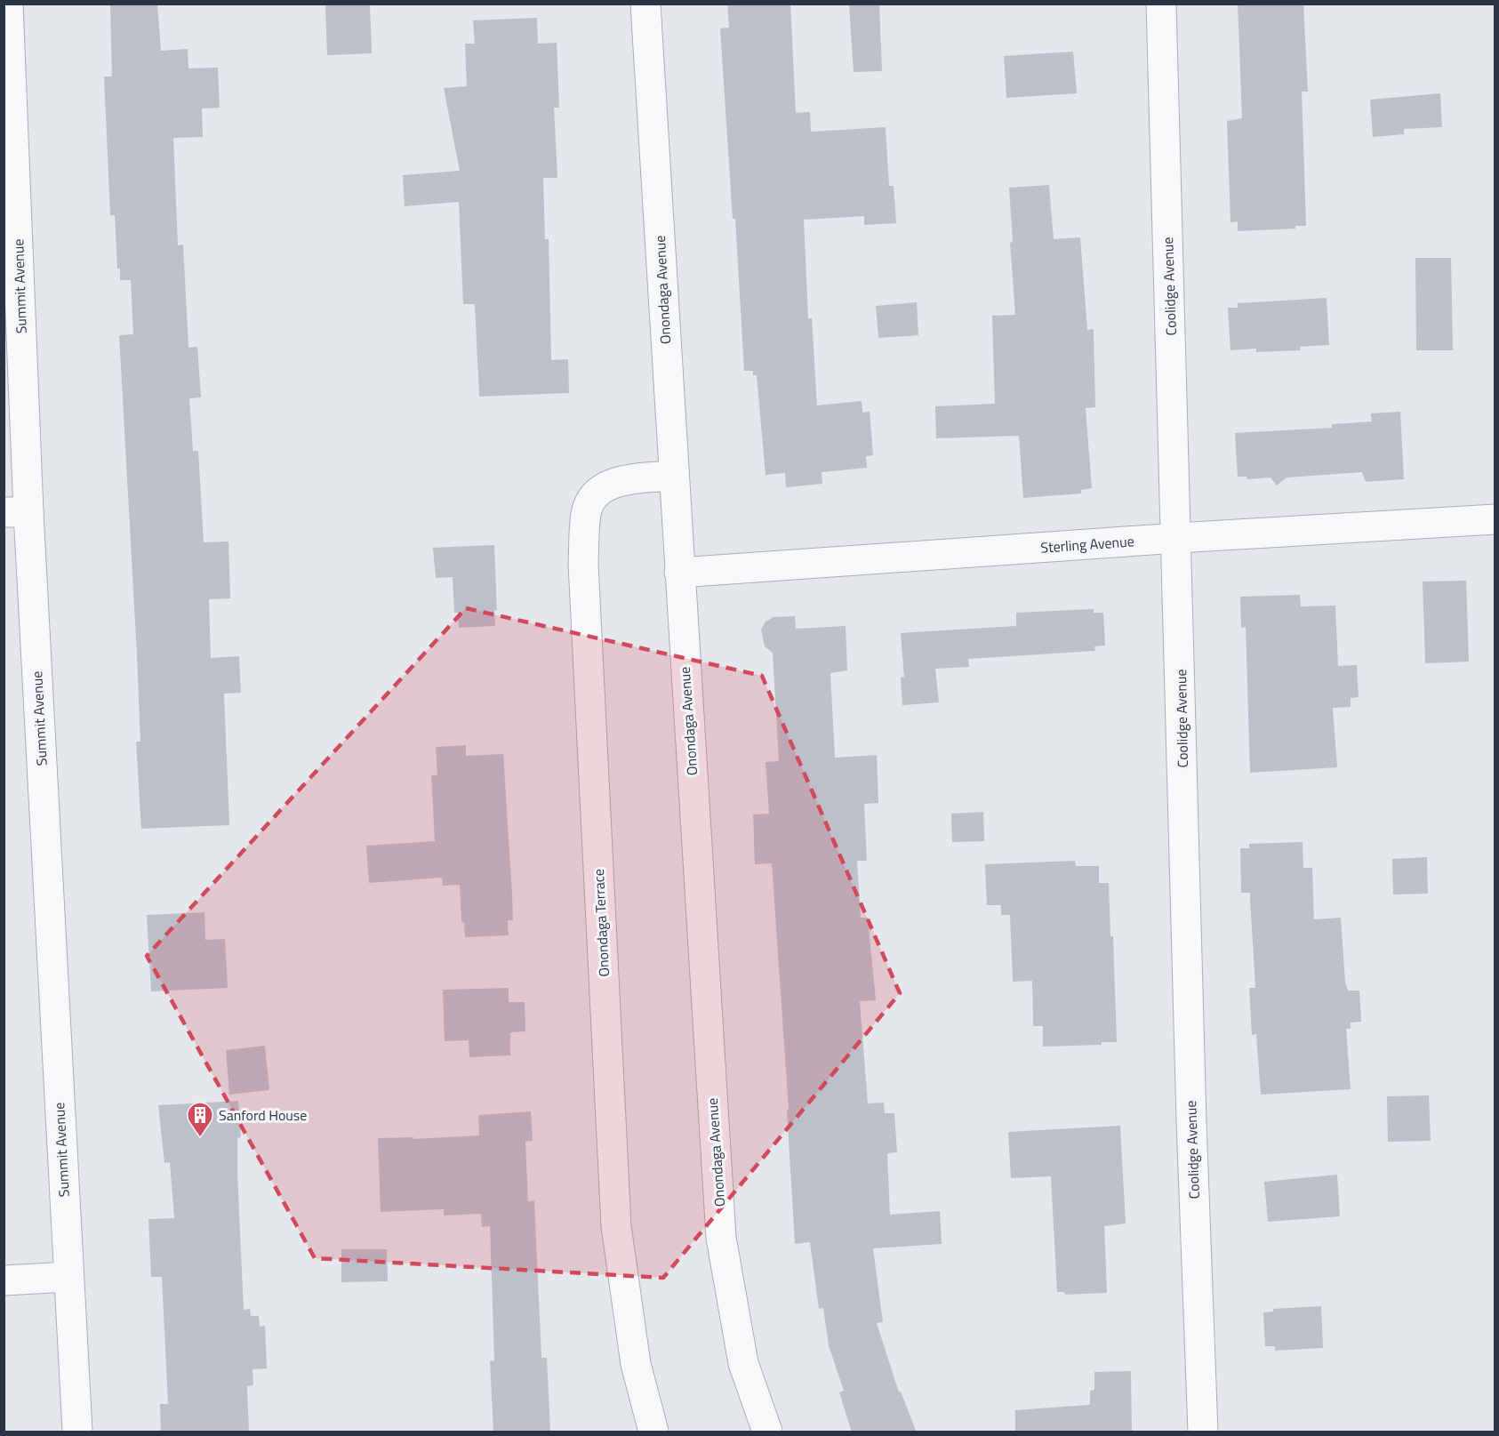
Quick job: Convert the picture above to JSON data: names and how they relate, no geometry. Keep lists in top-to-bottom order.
{
  "streets": {
    "street": [
      "Summit Avenue",
      "Coolidge Avenue",
      "Onondaga Avenue",
      "Sterling Avenue",
      "Onondaga Terrace"
    ]
  },
  "crossings": [
    ["Coolidge Avenue", "Sterling Avenue"],
    ["Onondaga Avenue", "Sterling Avenue"],
    ["Onondaga Avenue", "Onondaga Terrace"]
  ],
  "places": {
    "building": ["Sanford House"]
  }
}
